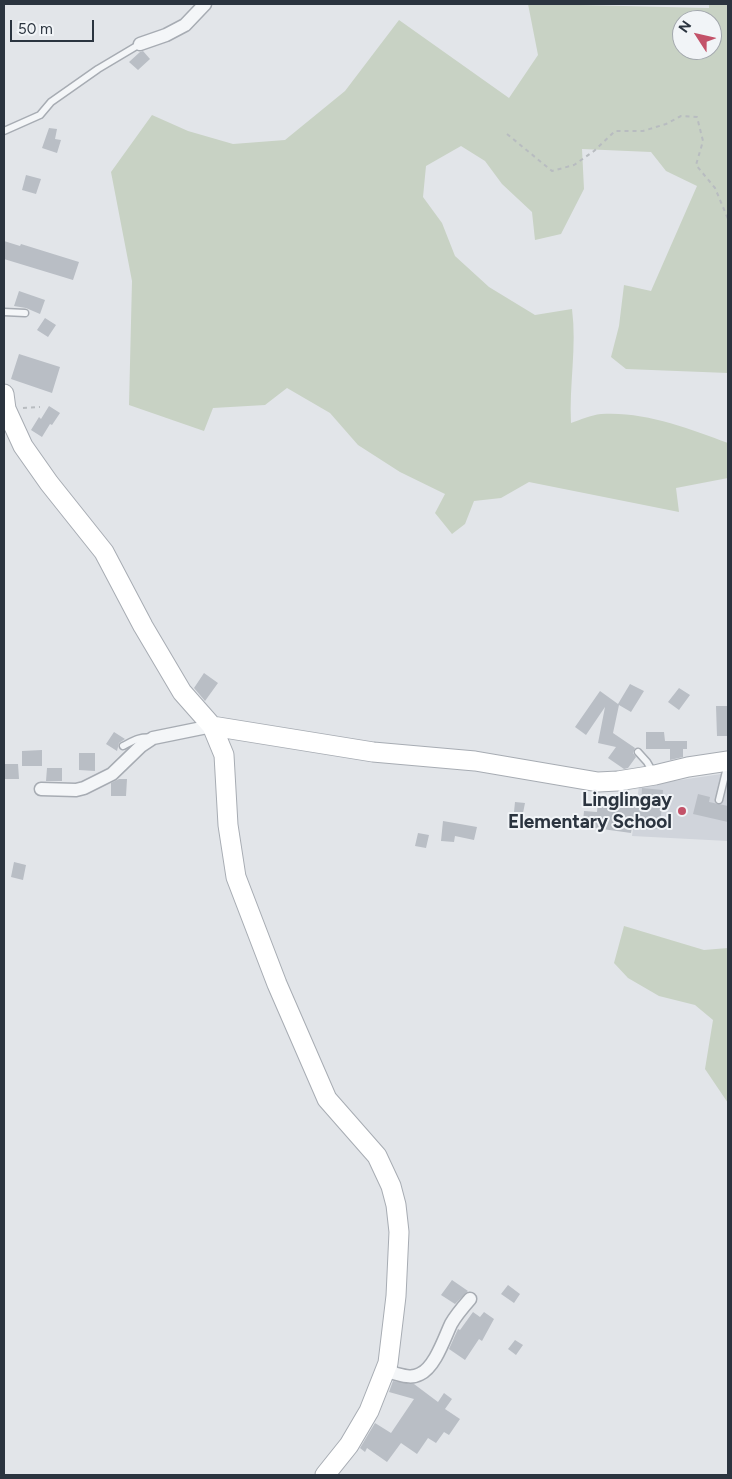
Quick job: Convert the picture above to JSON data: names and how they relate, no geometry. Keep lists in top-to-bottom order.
{
  "places": ["Linglingay Elementary School"],
  "scale_bar": "50 m",
  "north": "top left"
}
